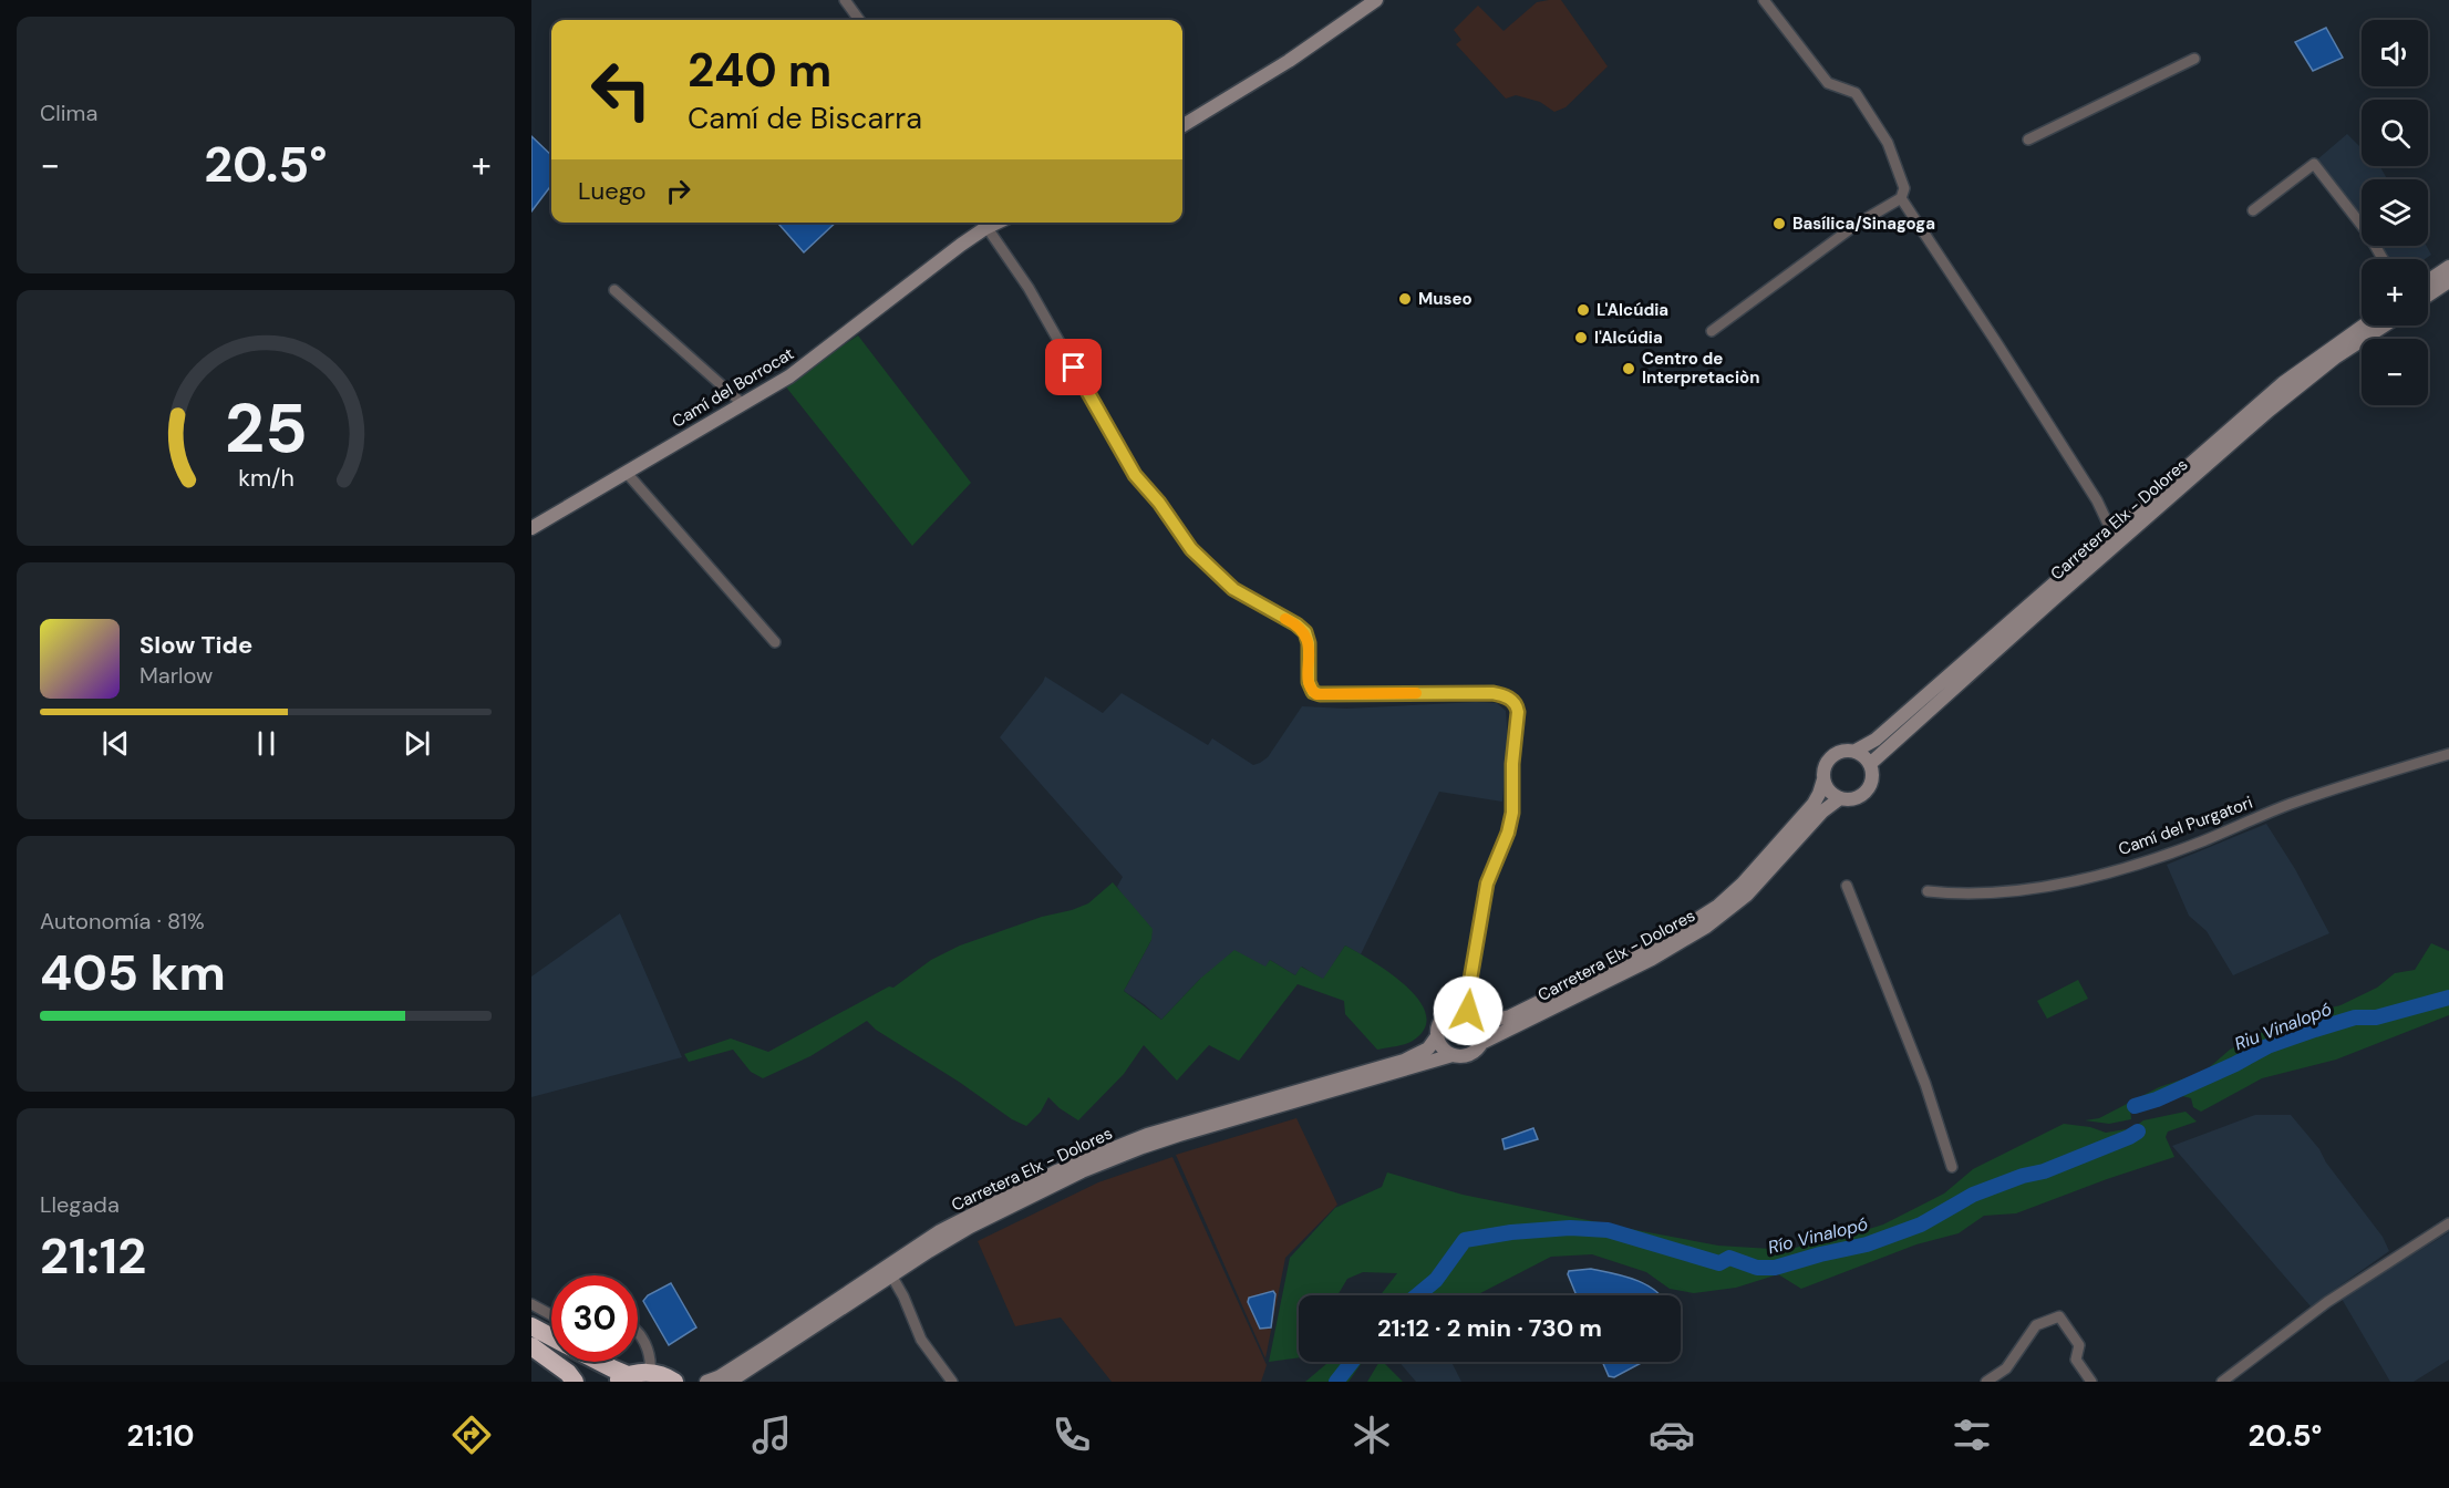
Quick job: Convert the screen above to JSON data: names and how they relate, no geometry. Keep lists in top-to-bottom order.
{
  "streets": {
    "main road": ["Camí del Borrocat", "Carretera Elx - Dolores"],
    "street": ["Camí del Purgatori"]
  },
  "water": ["Riu Vinalopó", "Río Vinalopó"],
  "places": [
    "Basílica/Sinagoga",
    "Museo",
    "L'Alcúdia",
    "l'Alcúdia",
    "Centro de Interpretaciòn"
  ],
  "page": {
    "tile": [
      "Clima",
      ["Autonomía · 81%", "405 km"],
      ["Llegada", "21:12"]
    ],
    "map_buttons": ["+", "−"],
    "turn": ["240 m", "Camí de Biscarra"],
    "heat": ["−", "20.5°", "+"],
    "then": "Luego",
    "song": ["Slow Tide", "Marlow"],
    "limit": "30",
    "trip": "21:12 · 2 min · 730 m",
    "tabs": ["21:10", "20.5°"],
    "gauge": ["25", "km/h"]
  }
}
